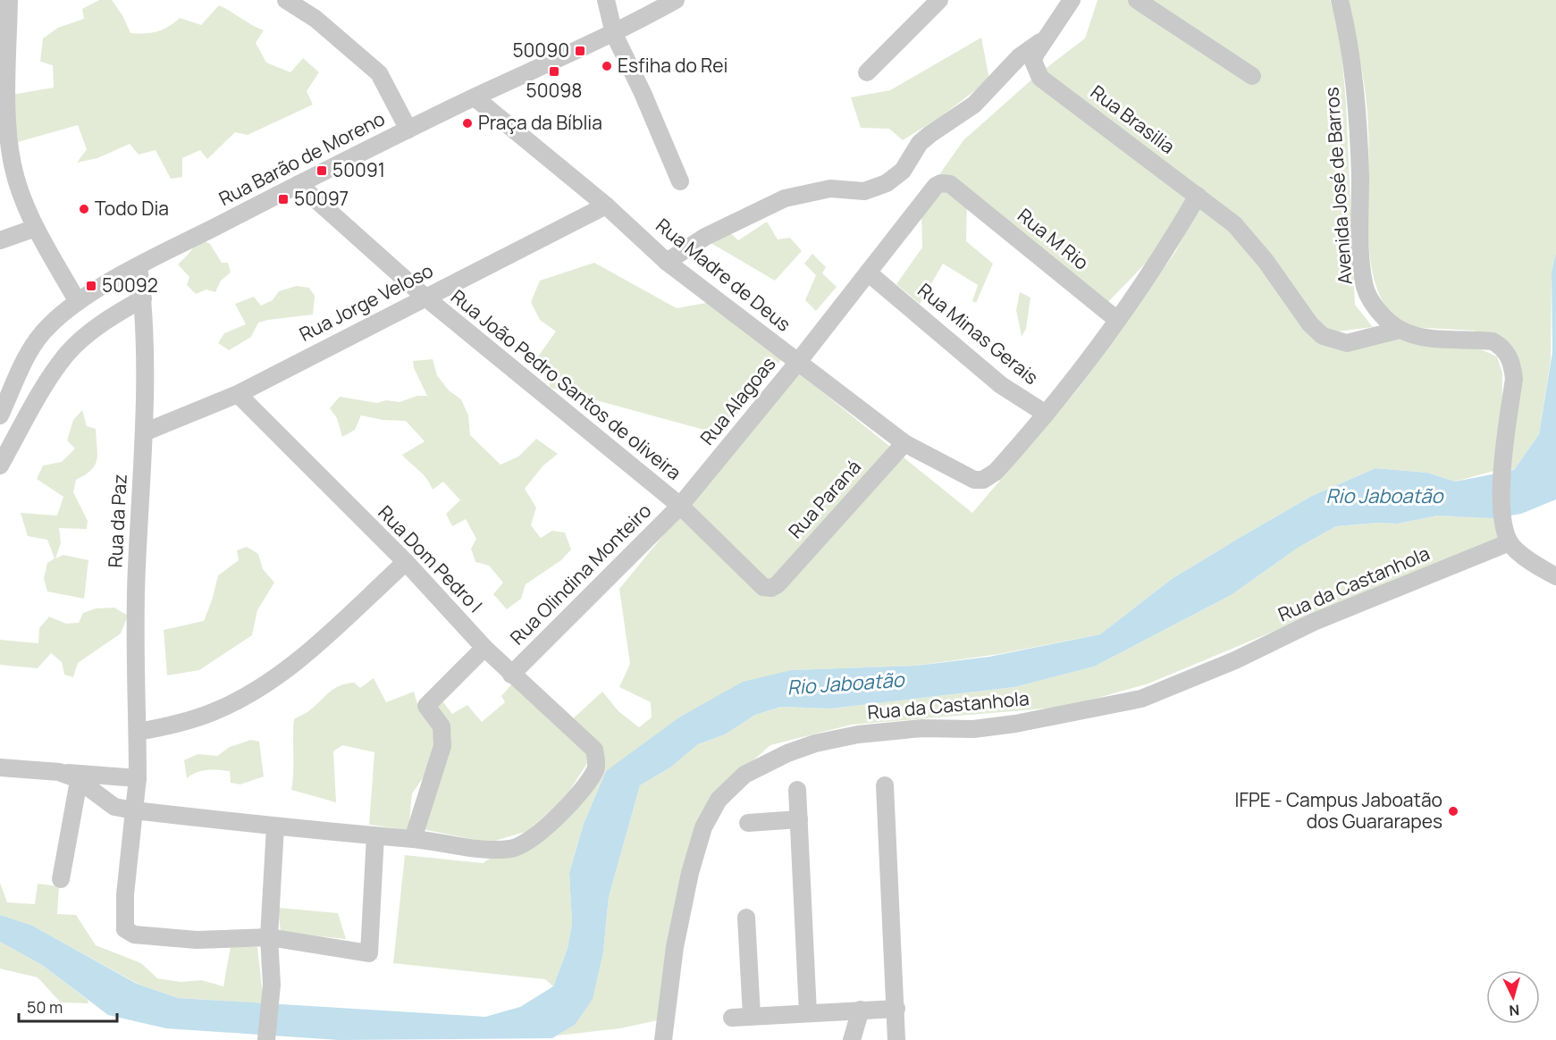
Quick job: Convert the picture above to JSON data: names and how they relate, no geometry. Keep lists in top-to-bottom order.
{
  "streets": {
    "street": [
      "Rua Brasilia",
      "Rua Barão de Moreno",
      "Avenida José de Barros",
      "Rua M Rio",
      "Rua Madre de Deus",
      "Rua Jorge Veloso",
      "Rua Minas Gerais",
      "Rua João Pedro Santos de oliveira",
      "Rua Alagoas",
      "Rua Paraná",
      "Rua da Paz",
      "Rua Dom Pedro I",
      "Rua Olindina Monteiro",
      "Rua da Castanhola"
    ]
  },
  "crossings": [
    ["Rua Brasilia", "Avenida José de Barros"],
    ["Rua Barão de Moreno", "Rua Madre de Deus"],
    ["Rua Barão de Moreno", "Rua João Pedro Santos de oliveira"],
    ["Rua Barão de Moreno", "Rua da Paz"],
    ["Avenida José de Barros", "Rua da Castanhola"],
    ["Rua M Rio", "Rua Minas Gerais"],
    ["Rua M Rio", "Rua Alagoas"],
    ["Rua Madre de Deus", "Rua Jorge Veloso"],
    ["Rua Madre de Deus", "Rua Minas Gerais"],
    ["Rua Madre de Deus", "Rua Alagoas"],
    ["Rua Madre de Deus", "Rua Paraná"],
    ["Rua Jorge Veloso", "Rua João Pedro Santos de oliveira"],
    ["Rua Jorge Veloso", "Rua da Paz"],
    ["Rua Jorge Veloso", "Rua Dom Pedro I"],
    ["Rua Minas Gerais", "Rua Alagoas"],
    ["Rua João Pedro Santos de oliveira", "Rua Alagoas"],
    ["Rua João Pedro Santos de oliveira", "Rua Paraná"],
    ["Rua João Pedro Santos de oliveira", "Rua Olindina Monteiro"],
    ["Rua Alagoas", "Rua Olindina Monteiro"],
    ["Rua Dom Pedro I", "Rua Olindina Monteiro"]
  ],
  "water": ["Rio Jaboatão"],
  "places": {
    "transit": [
      "50090",
      "50098",
      "50091",
      "50097",
      "50092"
    ],
    "other": [
      "Esfiha do Rei",
      "Praça da Bíblia",
      "Todo Dia",
      "IFPE - Campus Jaboatão dos Guararapes"
    ]
  },
  "scale_bar": "50 m",
  "north": "bottom"
}
